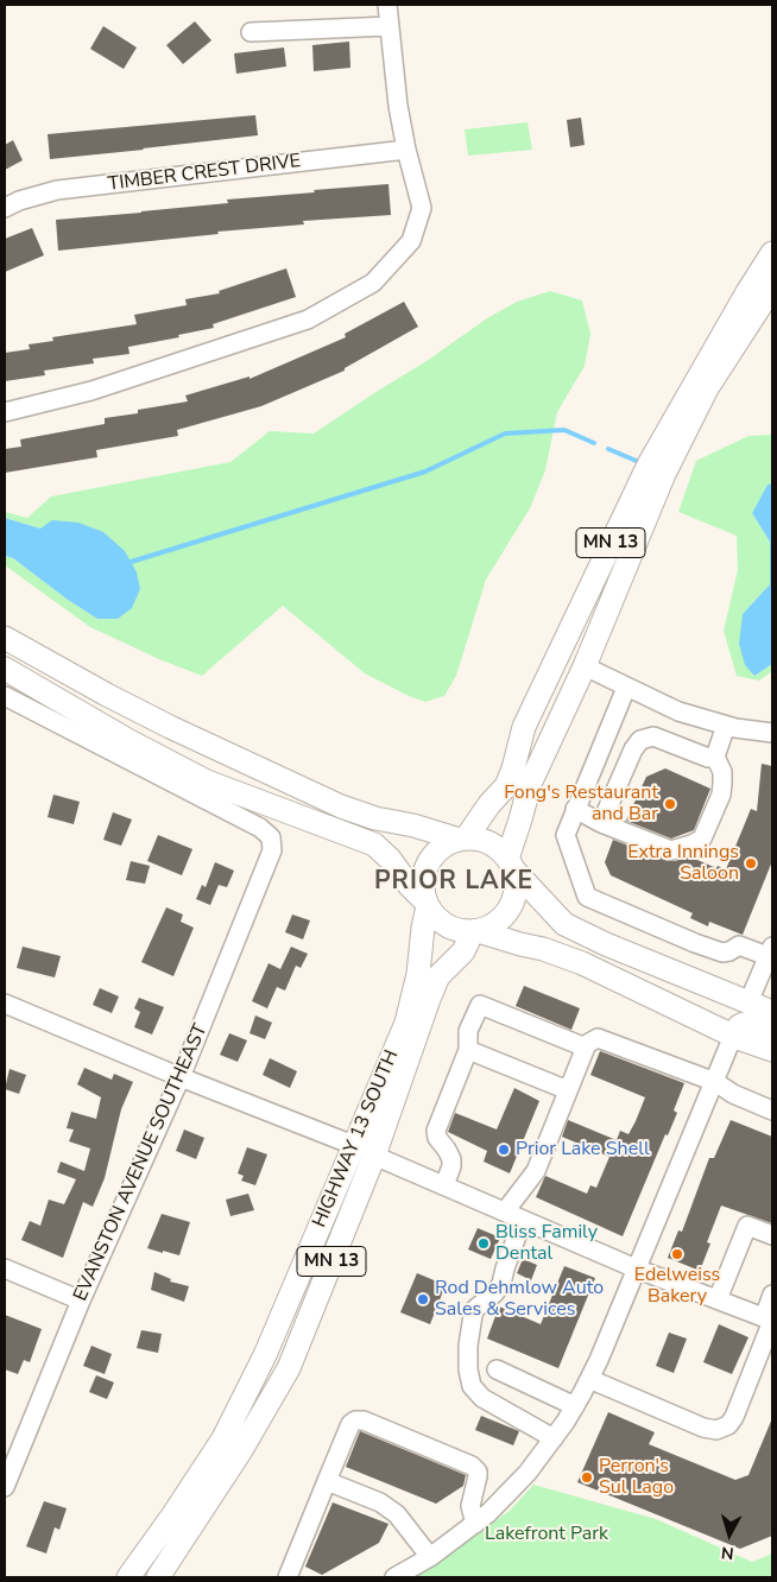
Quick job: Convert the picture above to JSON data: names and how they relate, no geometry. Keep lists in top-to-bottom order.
{
  "streets": {
    "main road": ["MN 13", "HIGHWAY 13 SOUTH"],
    "street": ["TIMBER CREST DRIVE", "EVANSTON AVENUE SOUTHEAST"]
  },
  "crossings": [
    ["MN 13", "HIGHWAY 13 SOUTH"]
  ],
  "districts": ["PRIOR LAKE"],
  "parks": ["Lakefront Park"],
  "places": [
    "Fong's Restaurant and Bar",
    "Extra Innings Saloon",
    "Prior Lake Shell",
    "Bliss Family Dental",
    "Edelweiss Bakery",
    "Rod Dehmlow Auto Sales & Services",
    "Perron's Sul Lago"
  ],
  "north": "bottom"
}
